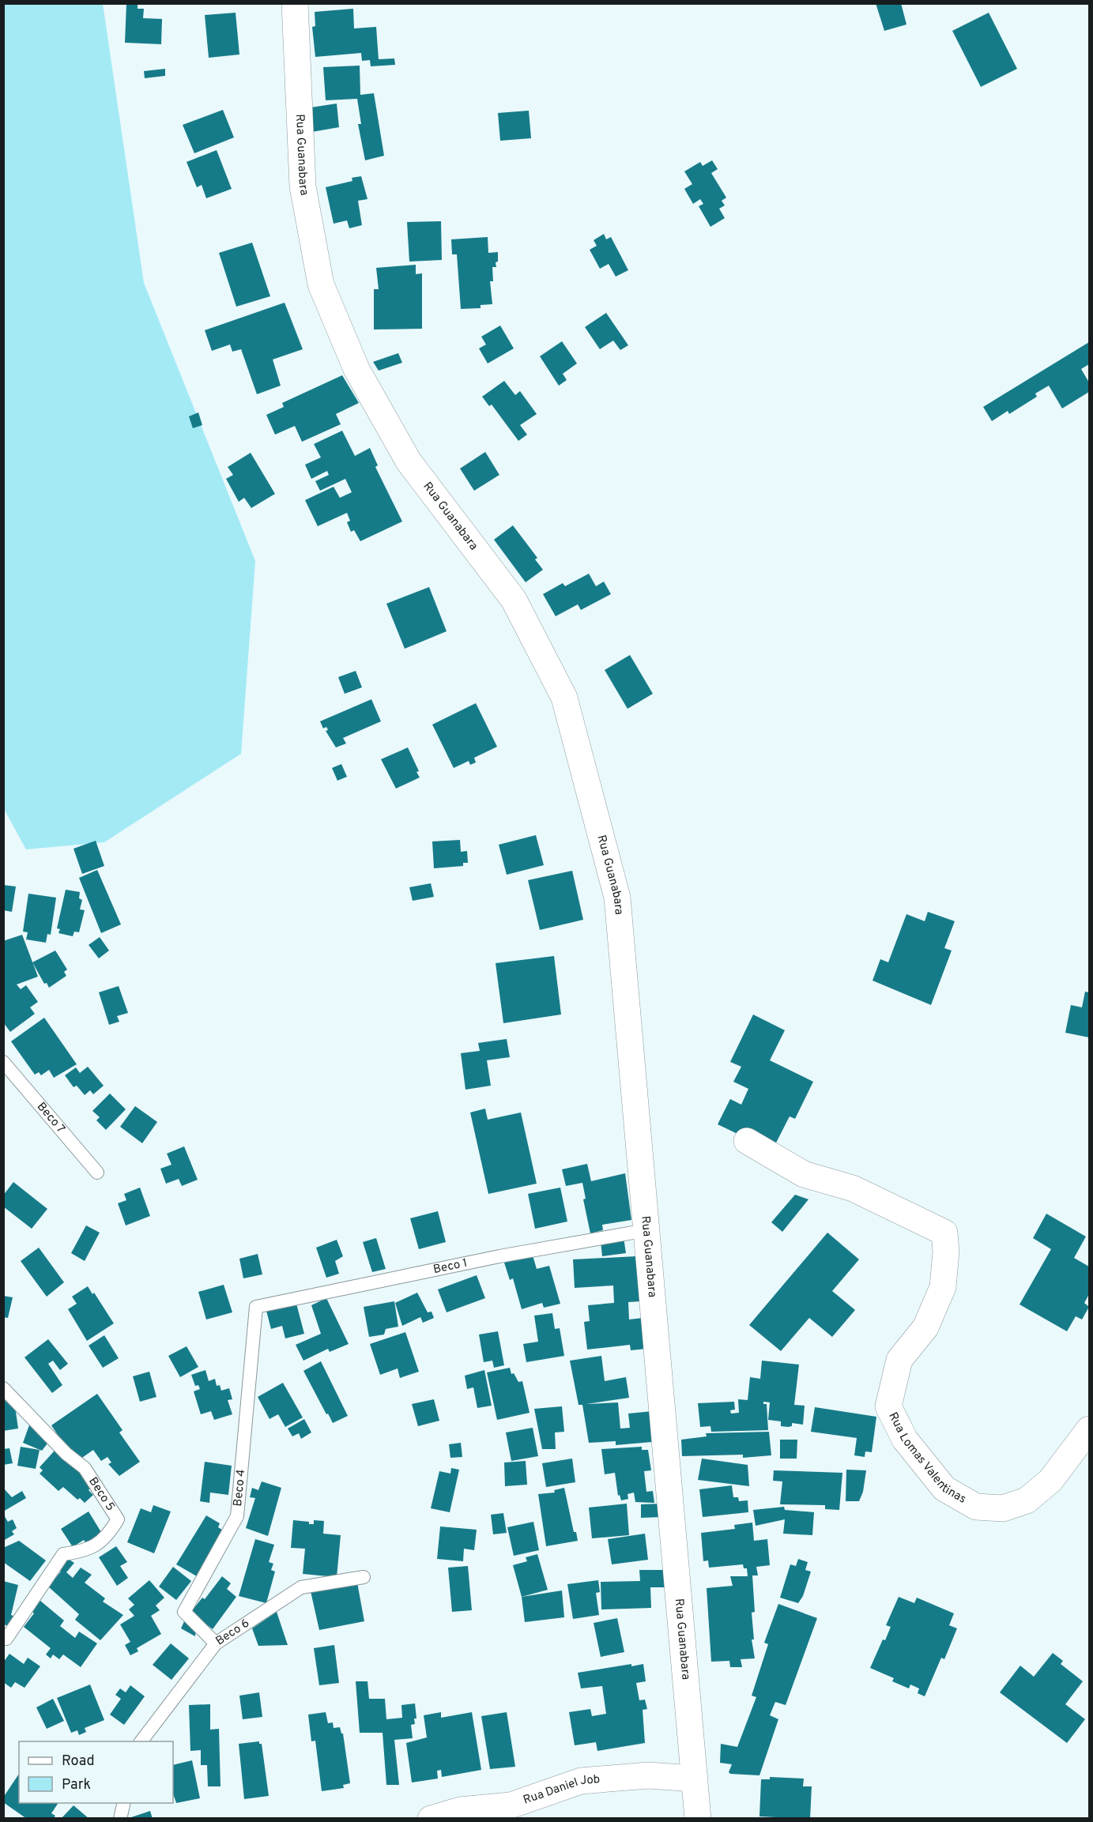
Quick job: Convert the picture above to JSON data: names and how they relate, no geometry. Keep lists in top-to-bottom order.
{
  "streets": {
    "street": ["Rua Guanabara", "Rua Lomas Valentinas", "Rua Daniel Job"],
    "lane": [
      "Beco 7",
      "Beco 1",
      "Beco 4",
      "Beco 5",
      "Beco 6"
    ]
  },
  "crossings": [
    ["Rua Guanabara", "Beco 1"],
    ["Rua Guanabara", "Rua Daniel Job"],
    ["Beco 1", "Beco 4"],
    ["Beco 4", "Beco 6"]
  ],
  "legend": ["Road", "Park"]
}
